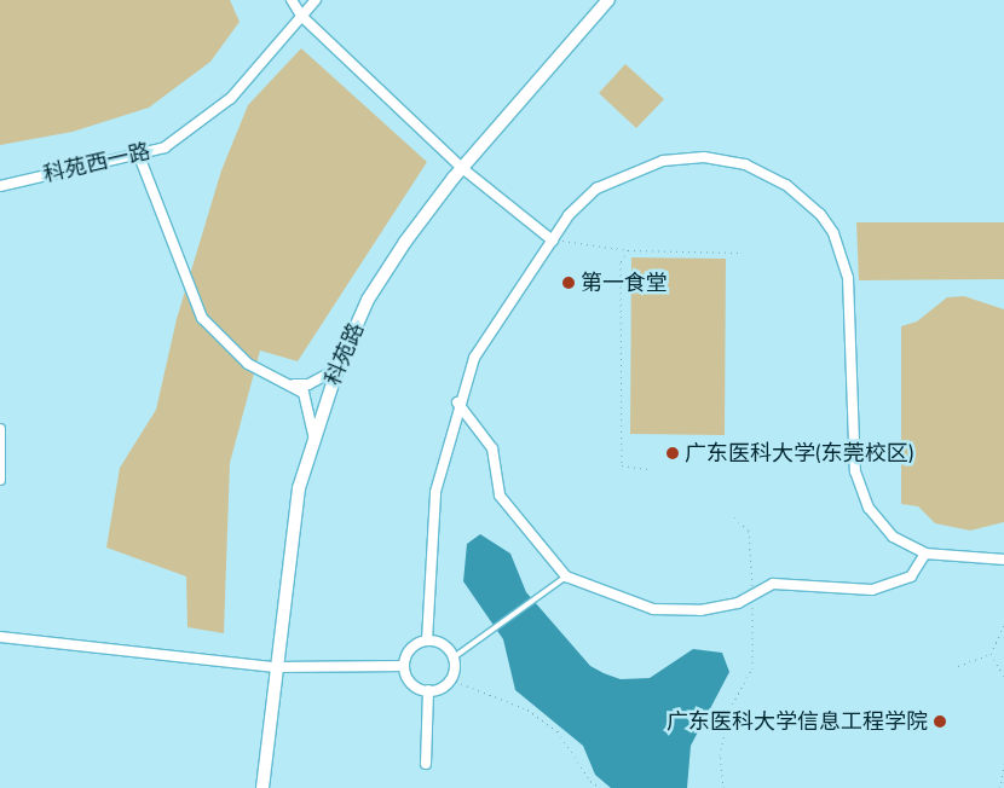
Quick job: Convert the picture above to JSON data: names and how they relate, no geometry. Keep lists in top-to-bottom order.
{
  "streets": {
    "street": ["科苑西一路", "科苑路"]
  },
  "places": ["第一食堂", "广东医科大学(东莞校区)", "广东医科大学信息工程学院"]
}
